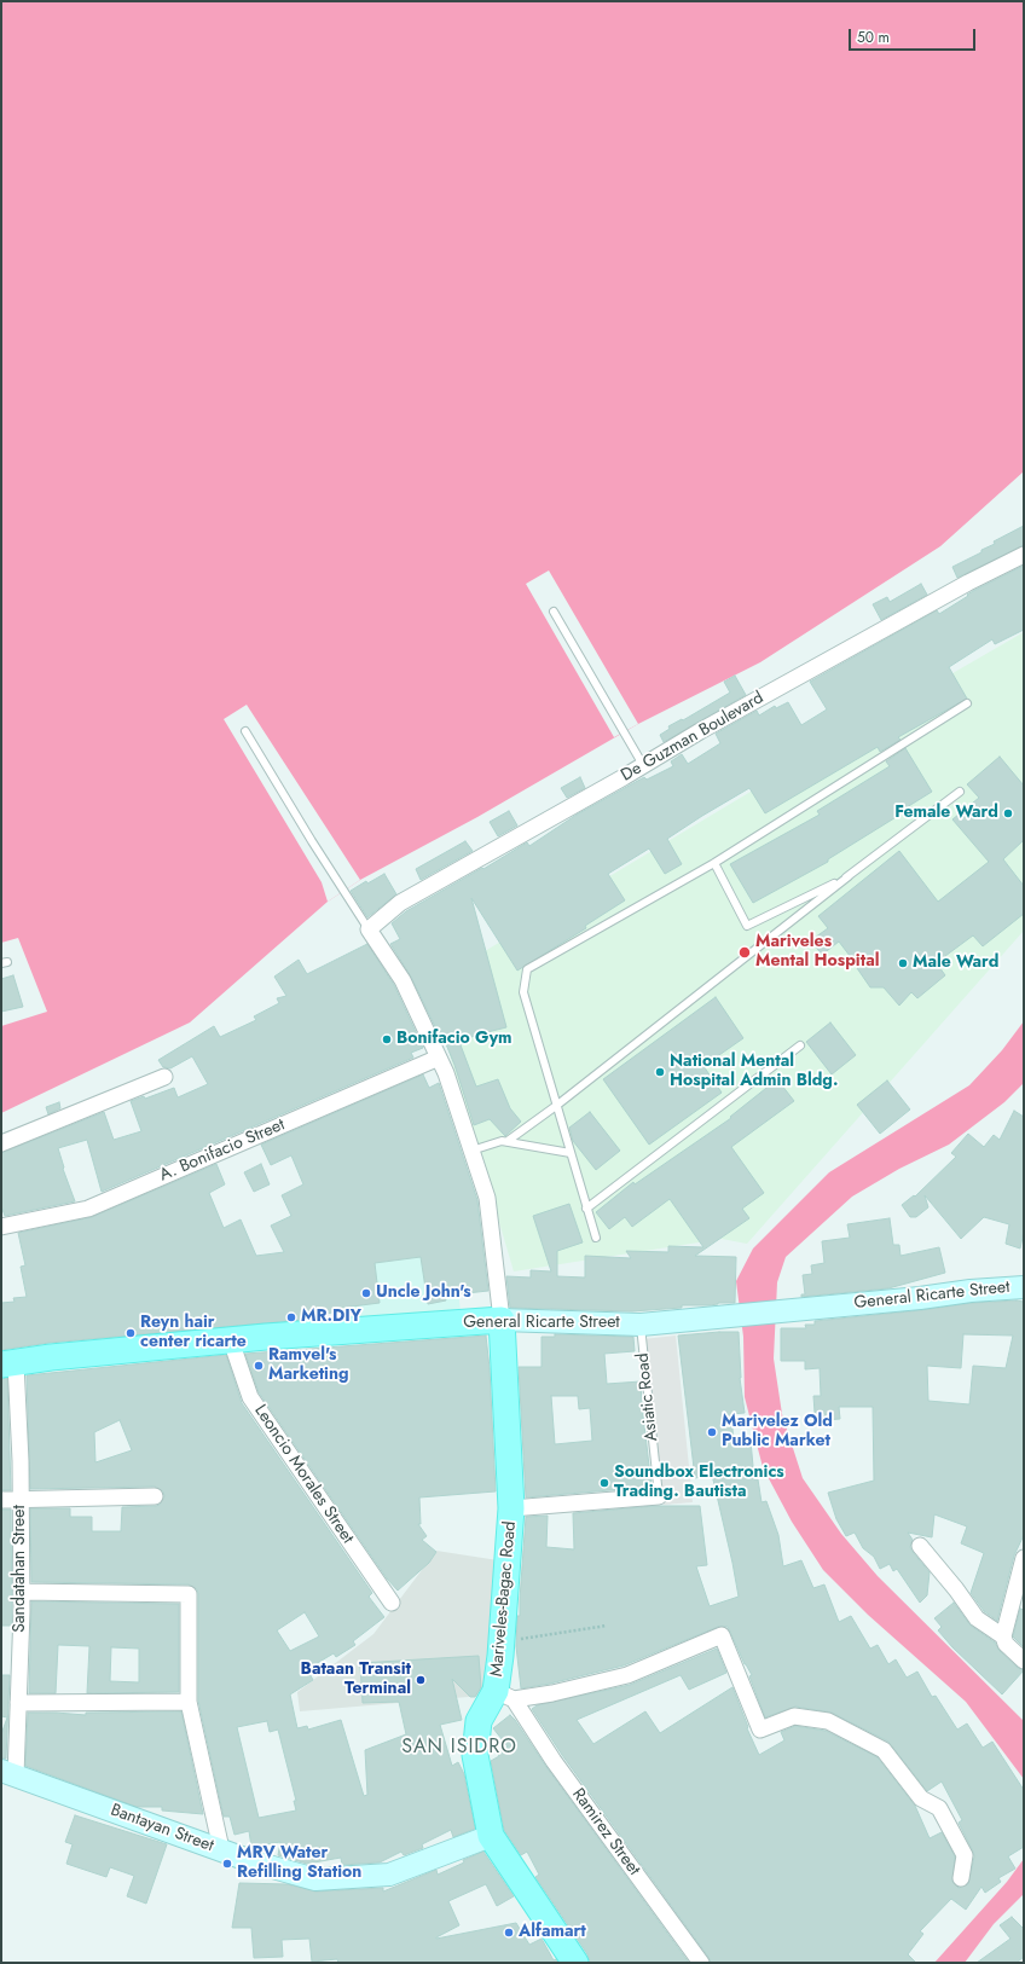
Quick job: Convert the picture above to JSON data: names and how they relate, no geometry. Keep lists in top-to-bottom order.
{
  "streets": {
    "main road": ["General Ricarte Street", "Mariveles-Bagac Road", "Bantayan Street"],
    "street": [
      "De Guzman Boulevard",
      "A. Bonifacio Street",
      "Asiatic Road",
      "Leoncio Morales Street",
      "Sandatahan Street",
      "Ramirez Street"
    ]
  },
  "crossings": [
    ["General Ricarte Street", "Asiatic Road"],
    ["General Ricarte Street", "Leoncio Morales Street"],
    ["General Ricarte Street", "Sandatahan Street"],
    ["General Ricarte Street", "Mariveles-Bagac Road"],
    ["Asiatic Road", "Mariveles-Bagac Road"],
    ["Sandatahan Street", "Bantayan Street"],
    ["Mariveles-Bagac Road", "Bantayan Street"],
    ["Mariveles-Bagac Road", "Ramirez Street"]
  ],
  "districts": ["SAN ISIDRO"],
  "places": [
    "Female Ward",
    "Mariveles Mental Hospital",
    "Male Ward",
    "Bonifacio Gym",
    "National Mental Hospital Admin Bldg.",
    "Uncle John's",
    "MR.DIY",
    "Reyn hair center ricarte",
    "Ramvel's Marketing",
    "Marivelez Old Public Market",
    "Soundbox Electronics Trading. Bautista",
    "Bataan Transit Terminal",
    "MRV Water Refilling Station",
    "Alfamart"
  ],
  "scale_bar": "50 m"
}
